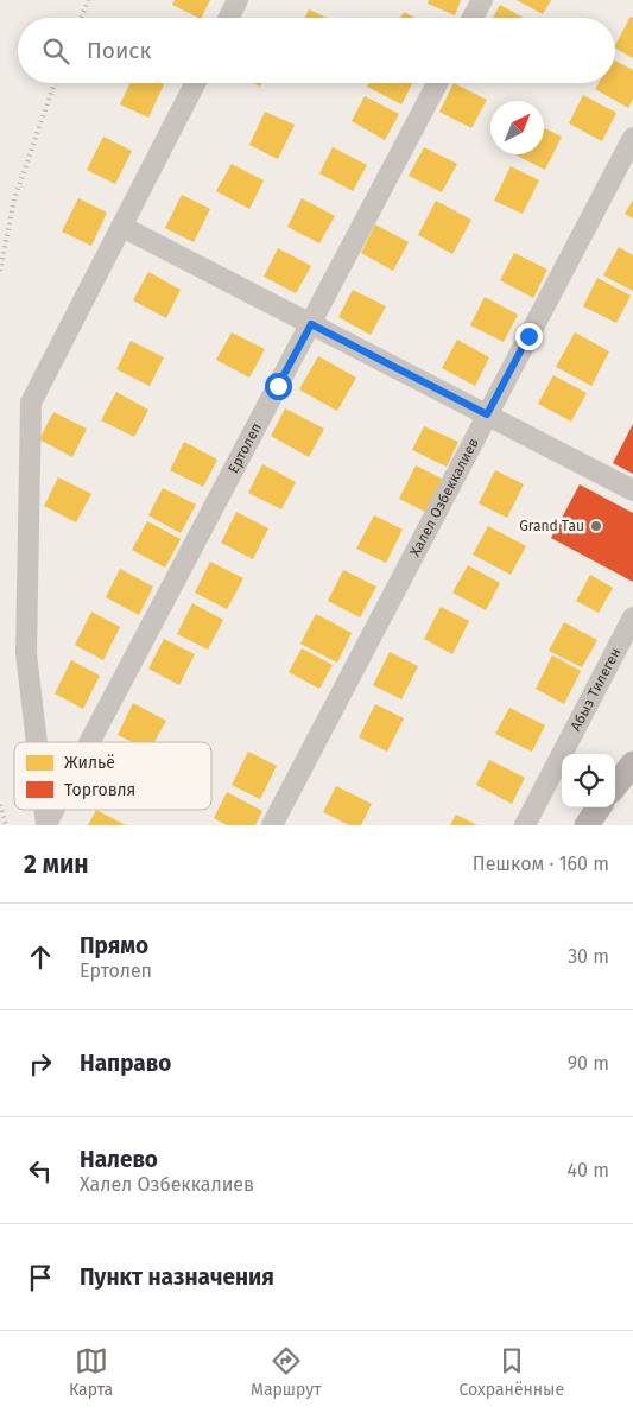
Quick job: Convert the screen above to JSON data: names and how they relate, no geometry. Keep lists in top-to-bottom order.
{
  "streets": {
    "street": ["Ертолеп", "Халел Озбеккалиев", "Абыз Тилеген"]
  },
  "places": ["Grand Tau"],
  "legend": ["Жильё", "Торговля"],
  "north": "top right",
  "page": {
    "search": "Поиск",
    "heading": ["2 мин", "Пешком · 160 m"],
    "list": [
      ["Прямо", "Ертолеп", "30 m"],
      ["Направо", "90 m"],
      ["Налево", "Халел Озбеккалиев", "40 m"],
      "Пункт назначения"
    ],
    "nav": ["Карта", "Маршрут", "Сохранённые"]
  }
}
